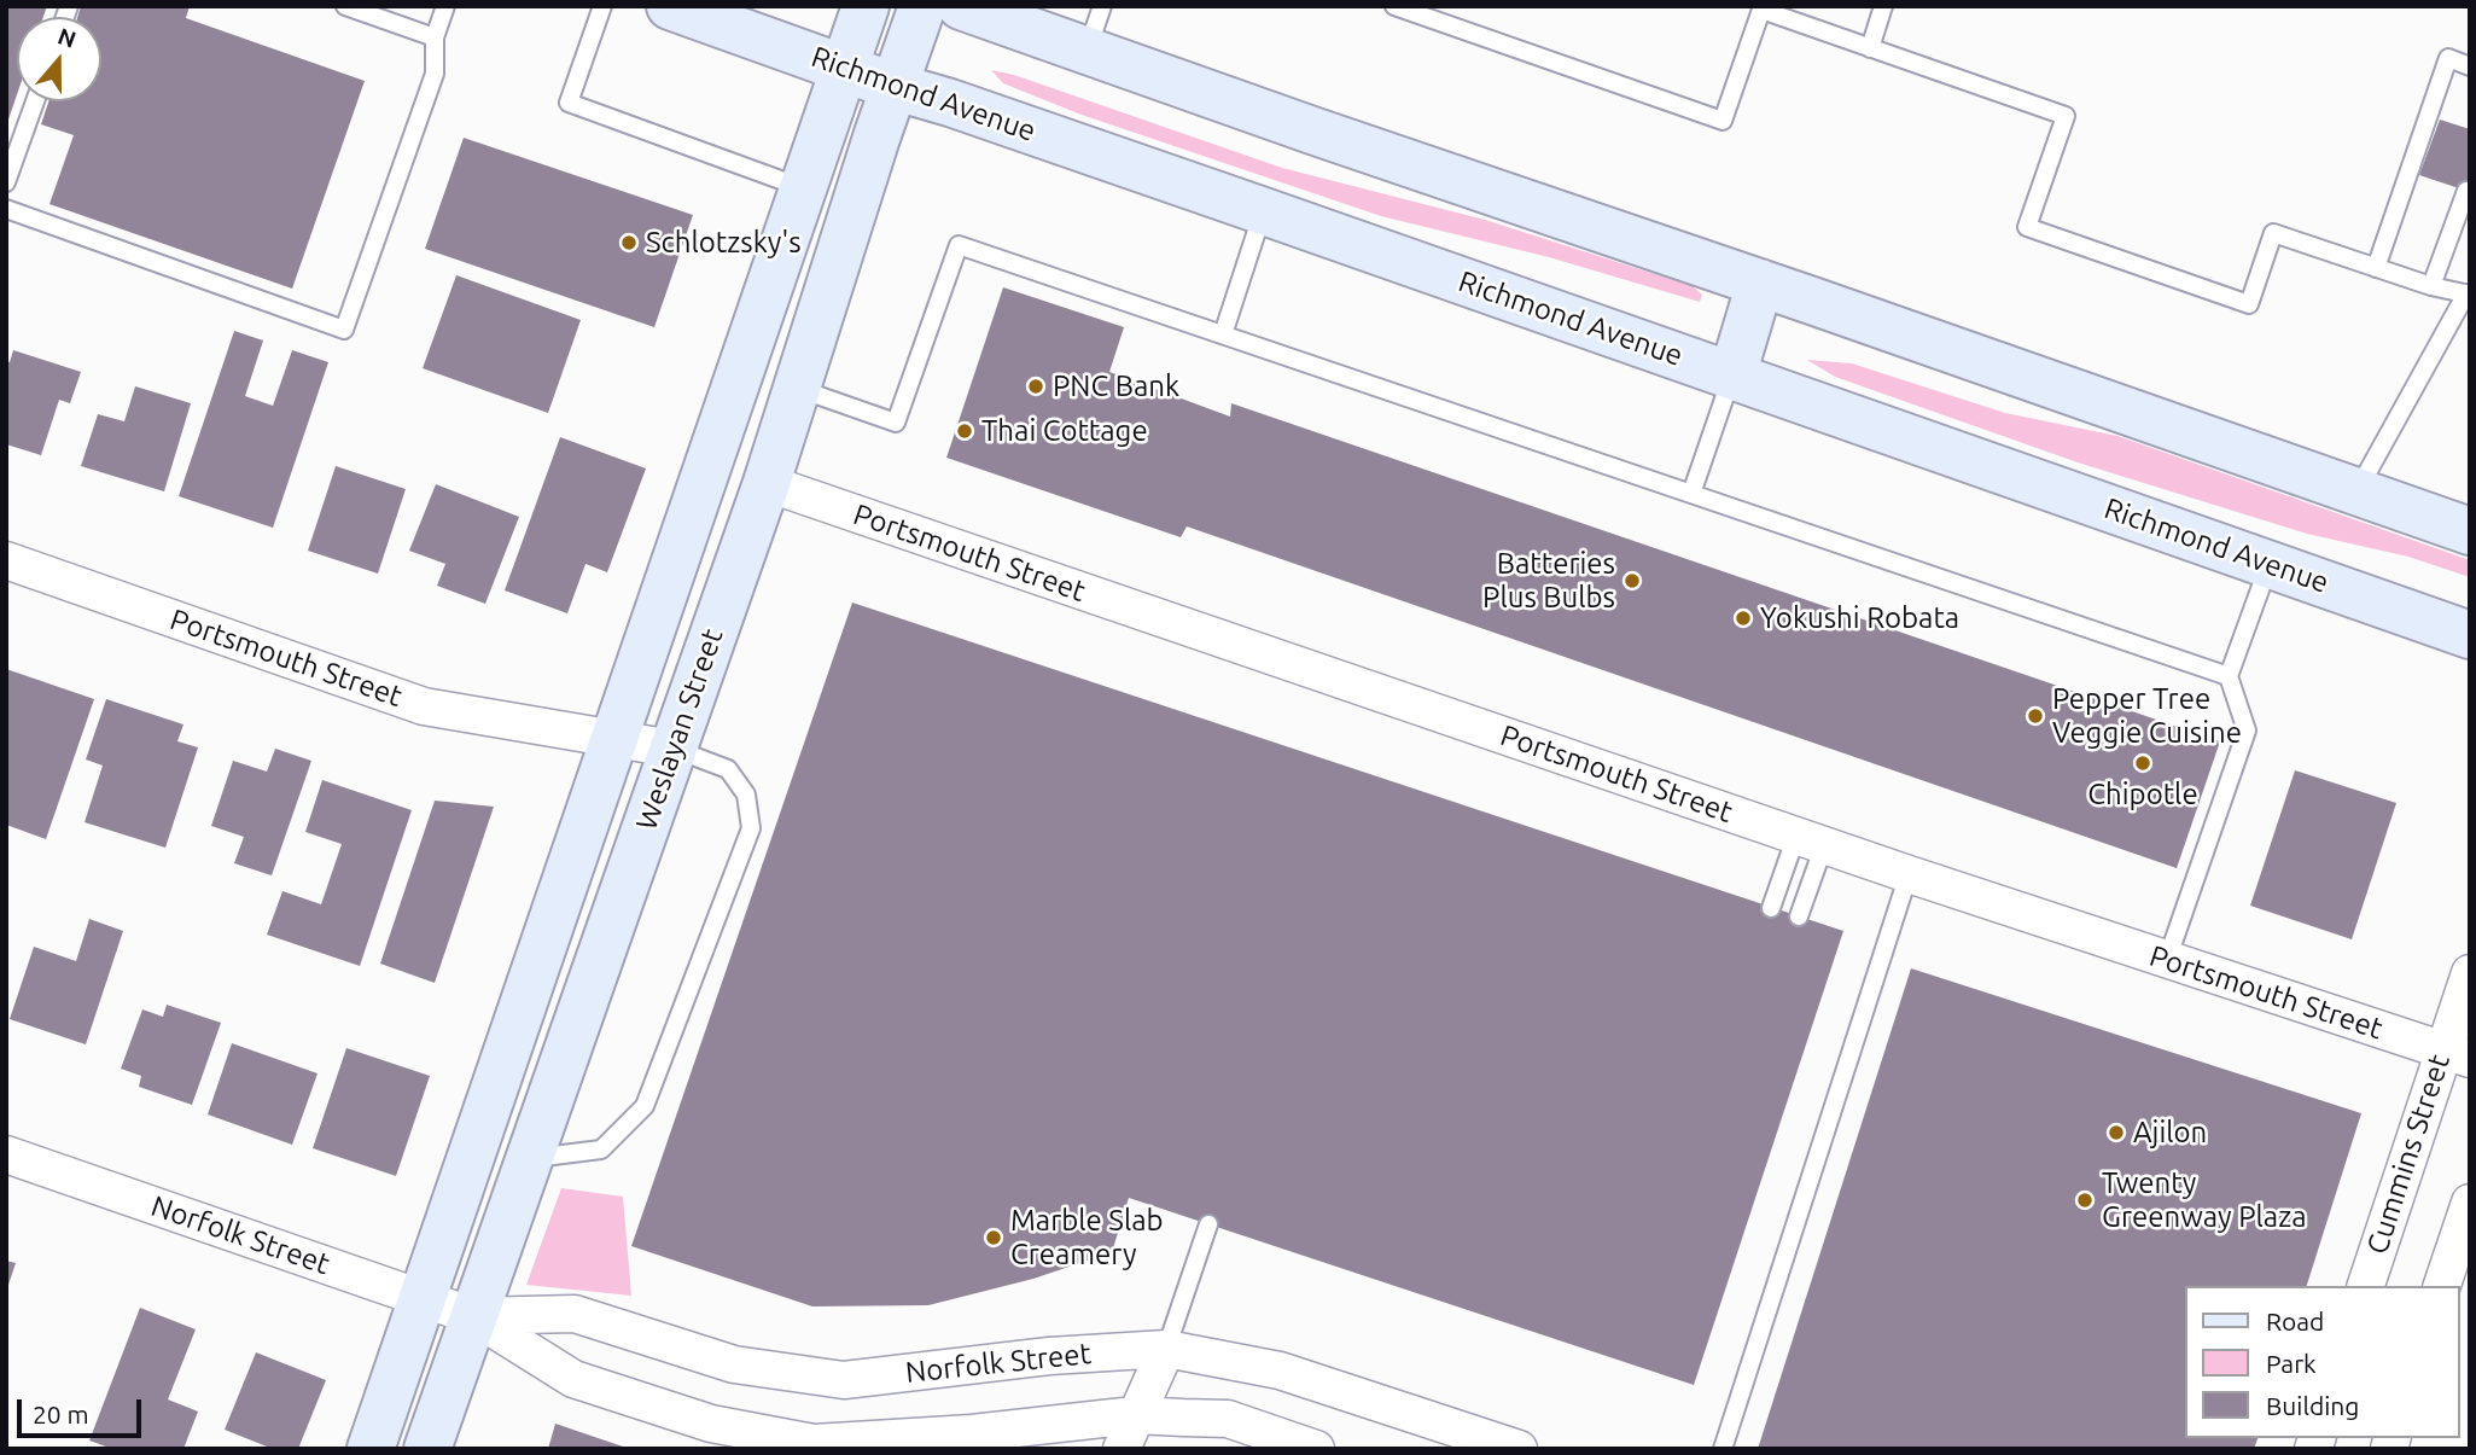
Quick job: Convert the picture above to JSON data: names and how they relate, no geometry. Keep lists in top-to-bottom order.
{
  "streets": {
    "main road": ["Richmond Avenue", "Weslayan Street"],
    "street": ["Portsmouth Street", "Cummins Street", "Norfolk Street"]
  },
  "crossings": [
    ["Richmond Avenue", "Weslayan Street"],
    ["Portsmouth Street", "Weslayan Street"],
    ["Portsmouth Street", "Cummins Street"],
    ["Weslayan Street", "Norfolk Street"]
  ],
  "places": [
    "Schlotzsky's",
    "PNC Bank",
    "Thai Cottage",
    "Batteries Plus Bulbs",
    "Yokushi Robata",
    "Pepper Tree Veggie Cuisine",
    "Chipotle",
    "Ajilon",
    "Twenty Greenway Plaza",
    "Marble Slab Creamery"
  ],
  "legend": ["Road", "Park", "Building"],
  "scale_bar": "20 m",
  "north": "top"
}
